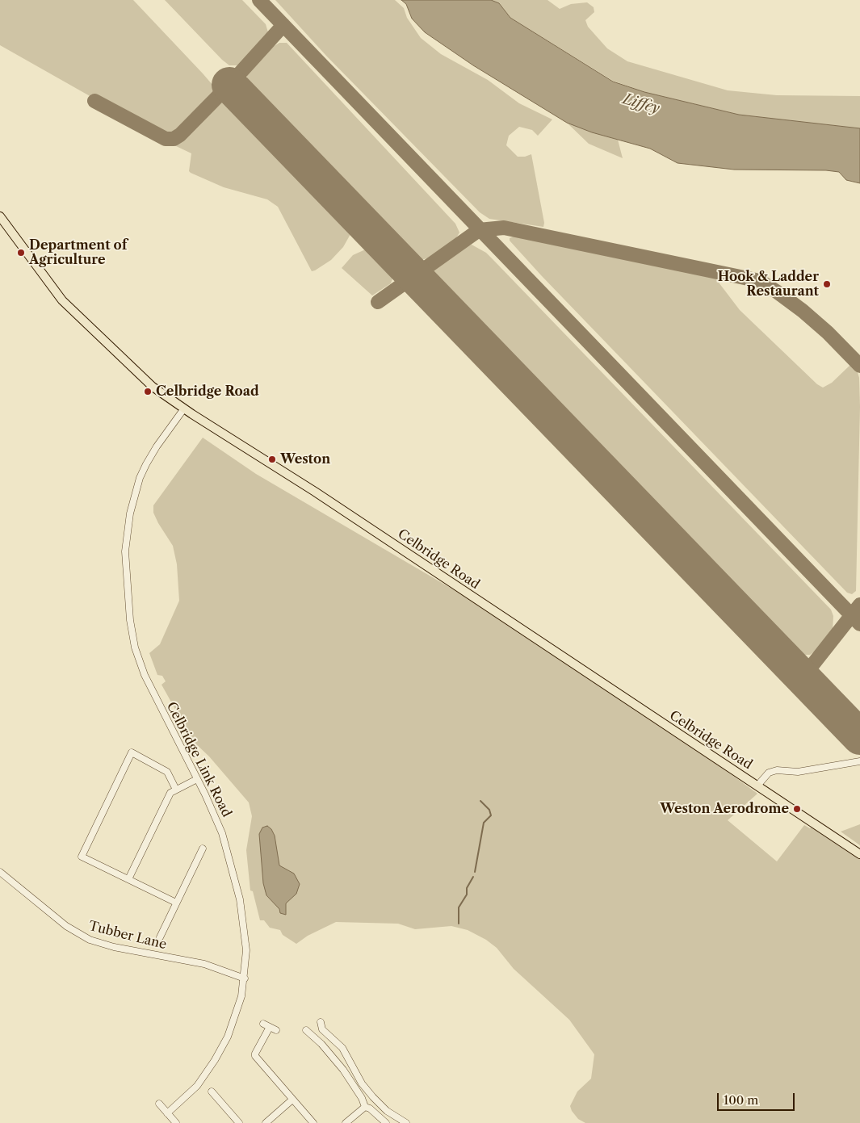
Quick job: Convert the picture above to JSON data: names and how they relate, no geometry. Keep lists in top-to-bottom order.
{
  "streets": {
    "main road": ["Celbridge Road"],
    "street": ["Celbridge Link Road", "Tubber Lane"]
  },
  "crossings": [
    ["Celbridge Road", "Celbridge Link Road"],
    ["Celbridge Link Road", "Tubber Lane"]
  ],
  "water": ["Liffey"],
  "places": [
    "Department of Agriculture",
    "Hook & Ladder Restaurant",
    "Celbridge Road",
    "Weston",
    "Weston Aerodrome"
  ],
  "scale_bar": "100 m"
}
